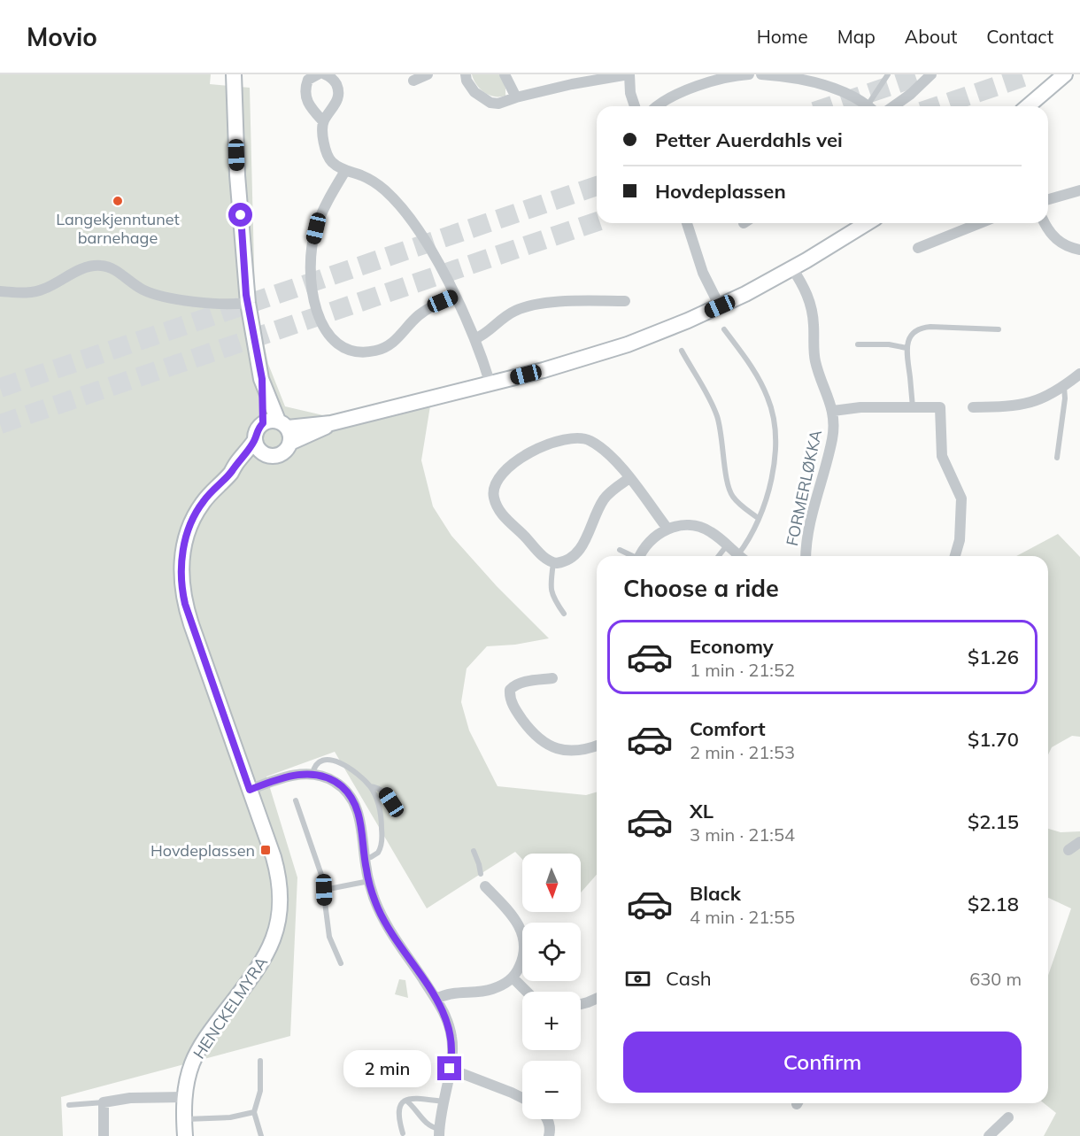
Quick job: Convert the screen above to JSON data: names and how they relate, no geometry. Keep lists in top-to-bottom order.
{
  "streets": {
    "street": ["FORMERLØKKA", "HENCKELMYRA"]
  },
  "places": {
    "other": ["Langekjenntunet barnehage"],
    "transit": ["Hovdeplassen"]
  },
  "north": "bottom",
  "page": {
    "header": "Movio",
    "nav": [
      "Home",
      "Map",
      "About",
      "Contact"
    ],
    "banner": ["Petter Auerdahls vei", "Hovdeplassen"],
    "heading": "Choose a ride",
    "list": [
      {
        "name": "Economy",
        "note": "1 min · 21:52",
        "value": "$1.26"
      },
      {
        "name": "Comfort",
        "note": "2 min · 21:53",
        "value": "$1.70"
      },
      {
        "name": "XL",
        "note": "3 min · 21:54",
        "value": "$2.15"
      },
      {
        "name": "Black",
        "note": "4 min · 21:55",
        "value": "$2.18"
      }
    ],
    "map_buttons": ["+", "−"],
    "pay": ["Cash", "630 m"],
    "buttons": "Confirm",
    "bubble": "2 min"
  }
}
